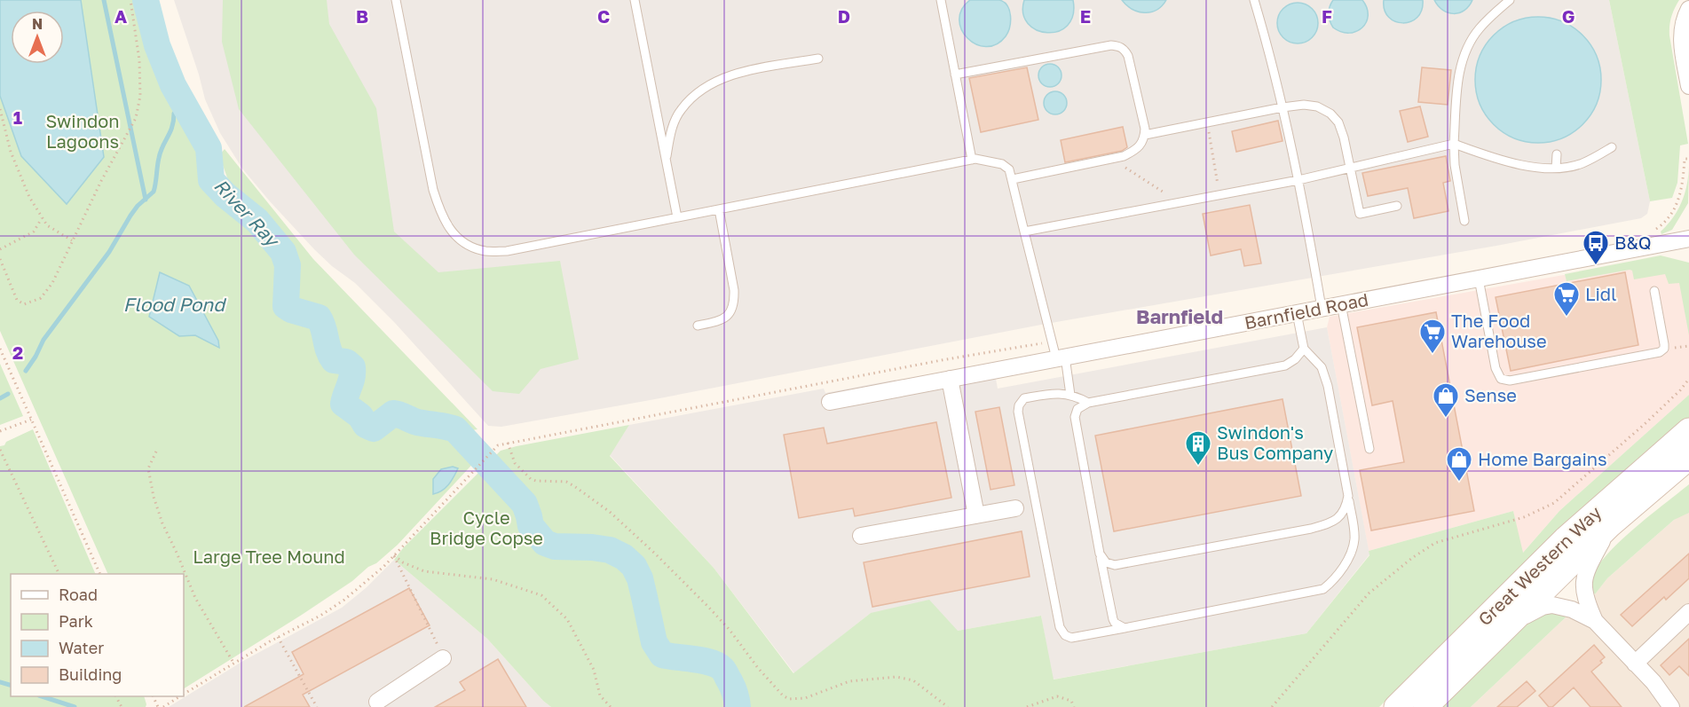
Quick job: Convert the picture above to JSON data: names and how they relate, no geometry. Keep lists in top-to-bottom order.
{
  "streets": {
    "main road": ["Great Western Way"],
    "street": ["Barnfield Road"]
  },
  "districts": ["Barnfield"],
  "water": ["River Ray", "Flood Pond"],
  "parks": ["Swindon Lagoons", "Cycle Bridge Copse", "Large Tree Mound"],
  "places": {
    "bus stop": ["B&Q"],
    "supermarket": ["Lidl", "The Food Warehouse"],
    "shop": ["Sense", "Home Bargains"],
    "building": ["Swindon's Bus Company"]
  },
  "legend": [
    "Road",
    "Park",
    "Water",
    "Building"
  ],
  "north": "top",
  "grid": {
    "columns": [
      "A",
      "B",
      "C",
      "D",
      "E",
      "F",
      "G"
    ],
    "rows": ["1", "2"]
  }
}
